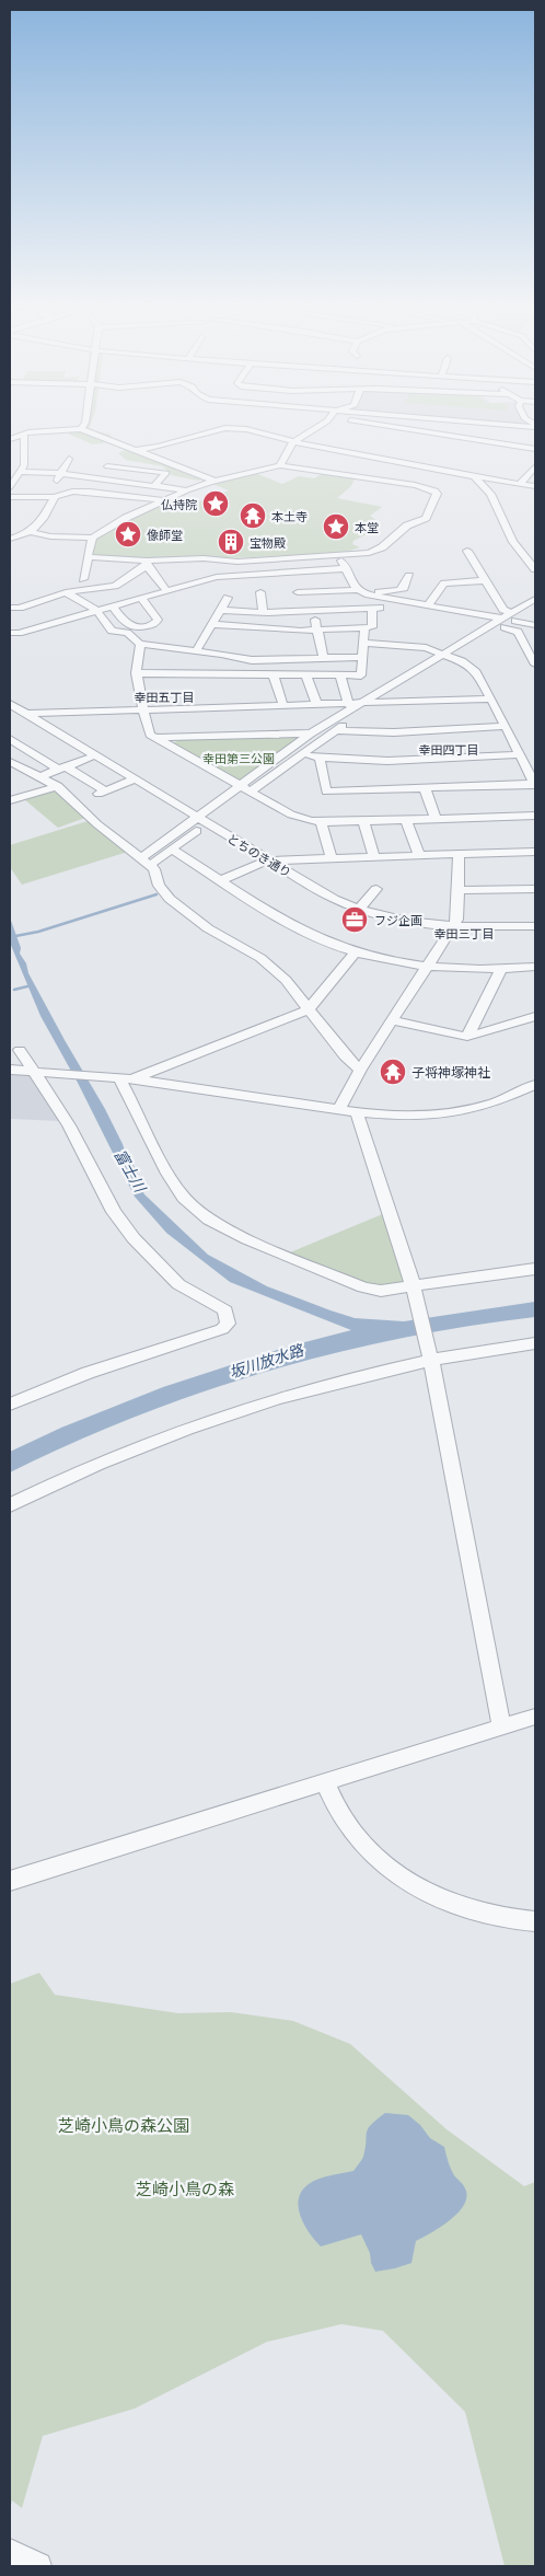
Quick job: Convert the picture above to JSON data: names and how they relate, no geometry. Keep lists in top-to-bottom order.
{
  "streets": {
    "street": ["とちのき通り"]
  },
  "districts": ["幸田五丁目", "幸田四丁目", "幸田三丁目"],
  "water": ["富士川", "坂川放水路"],
  "parks": ["幸田第三公園", "芝崎小鳥の森公園", "芝崎小鳥の森"],
  "places": {
    "place": ["仏持院", "本堂", "像師堂"],
    "temple": ["本土寺", "子将神塚神社"],
    "building": ["宝物殿"],
    "office": ["フジ企画"]
  }
}
